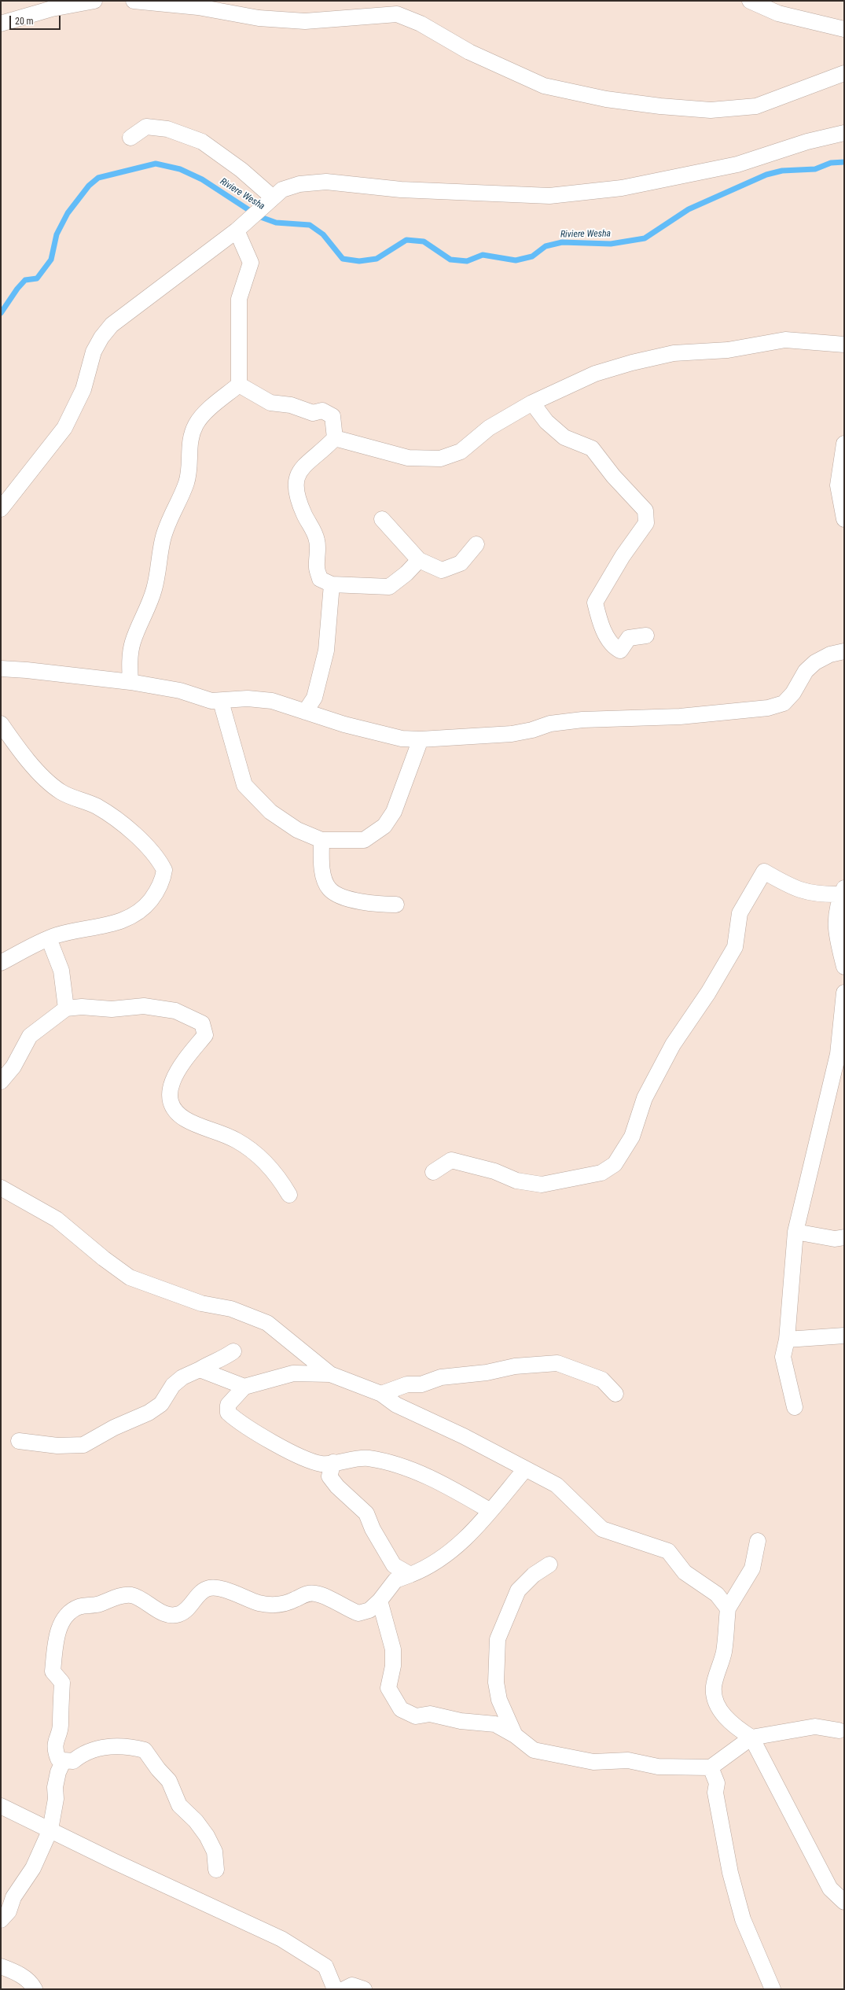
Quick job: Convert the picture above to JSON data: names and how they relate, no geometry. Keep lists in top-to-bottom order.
{
  "water": ["Riviere Wesha"],
  "scale_bar": "20 m"
}
